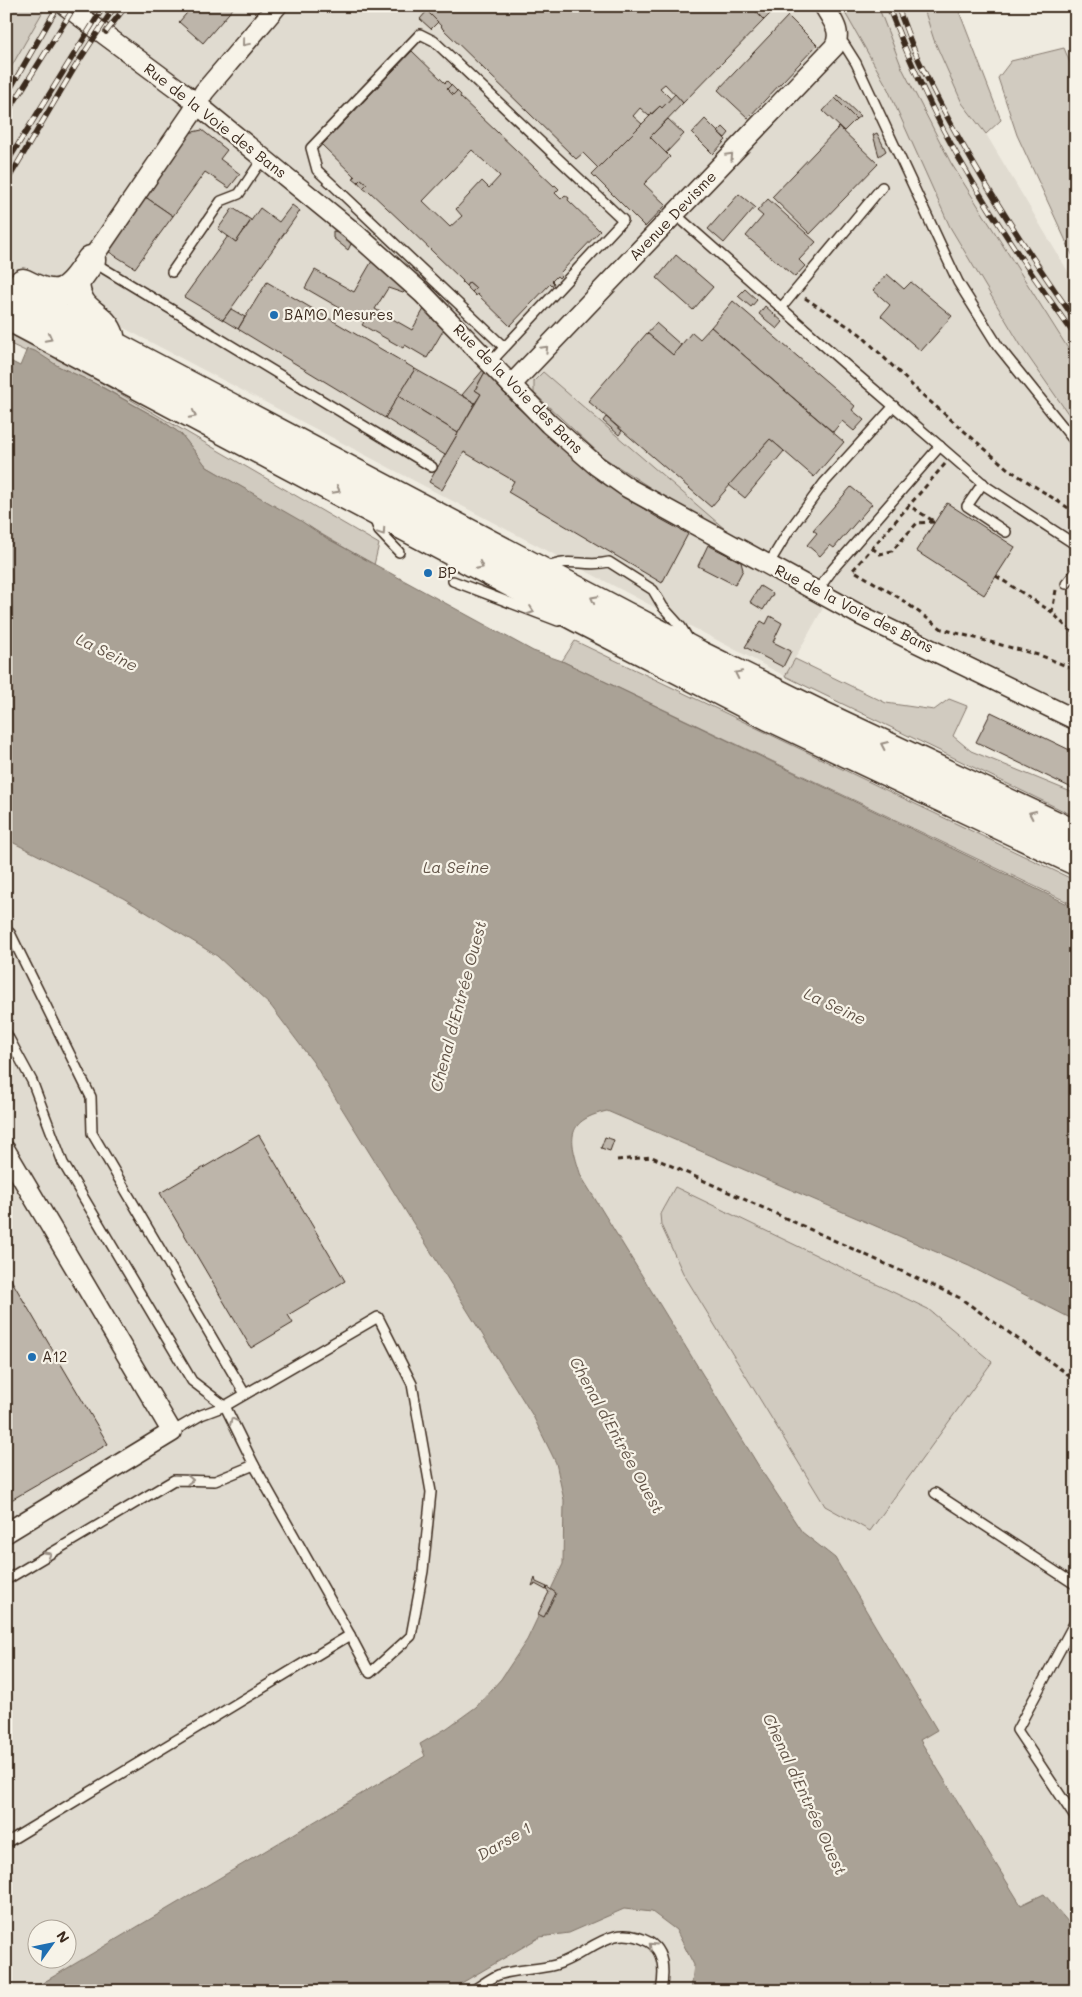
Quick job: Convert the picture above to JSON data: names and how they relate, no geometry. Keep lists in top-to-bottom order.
{
  "streets": {
    "street": ["Rue de la Voie des Bans", "Avenue Devisme"]
  },
  "crossings": [
    ["Rue de la Voie des Bans", "Avenue Devisme"]
  ],
  "one_way": ["Avenue Devisme"],
  "water": ["La Seine", "Chenal d'Entrée Ouest", "Darse 1"],
  "places": ["BAMO Mesures", "BP", "A12"],
  "north": "top right"
}
